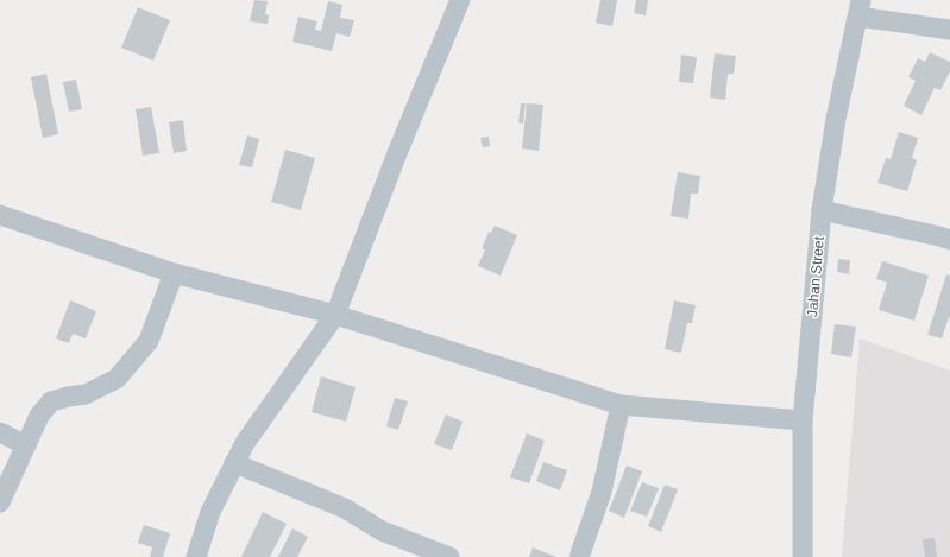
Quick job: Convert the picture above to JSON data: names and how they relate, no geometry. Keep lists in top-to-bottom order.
{
  "streets": {
    "street": ["Jahan Street"]
  }
}
